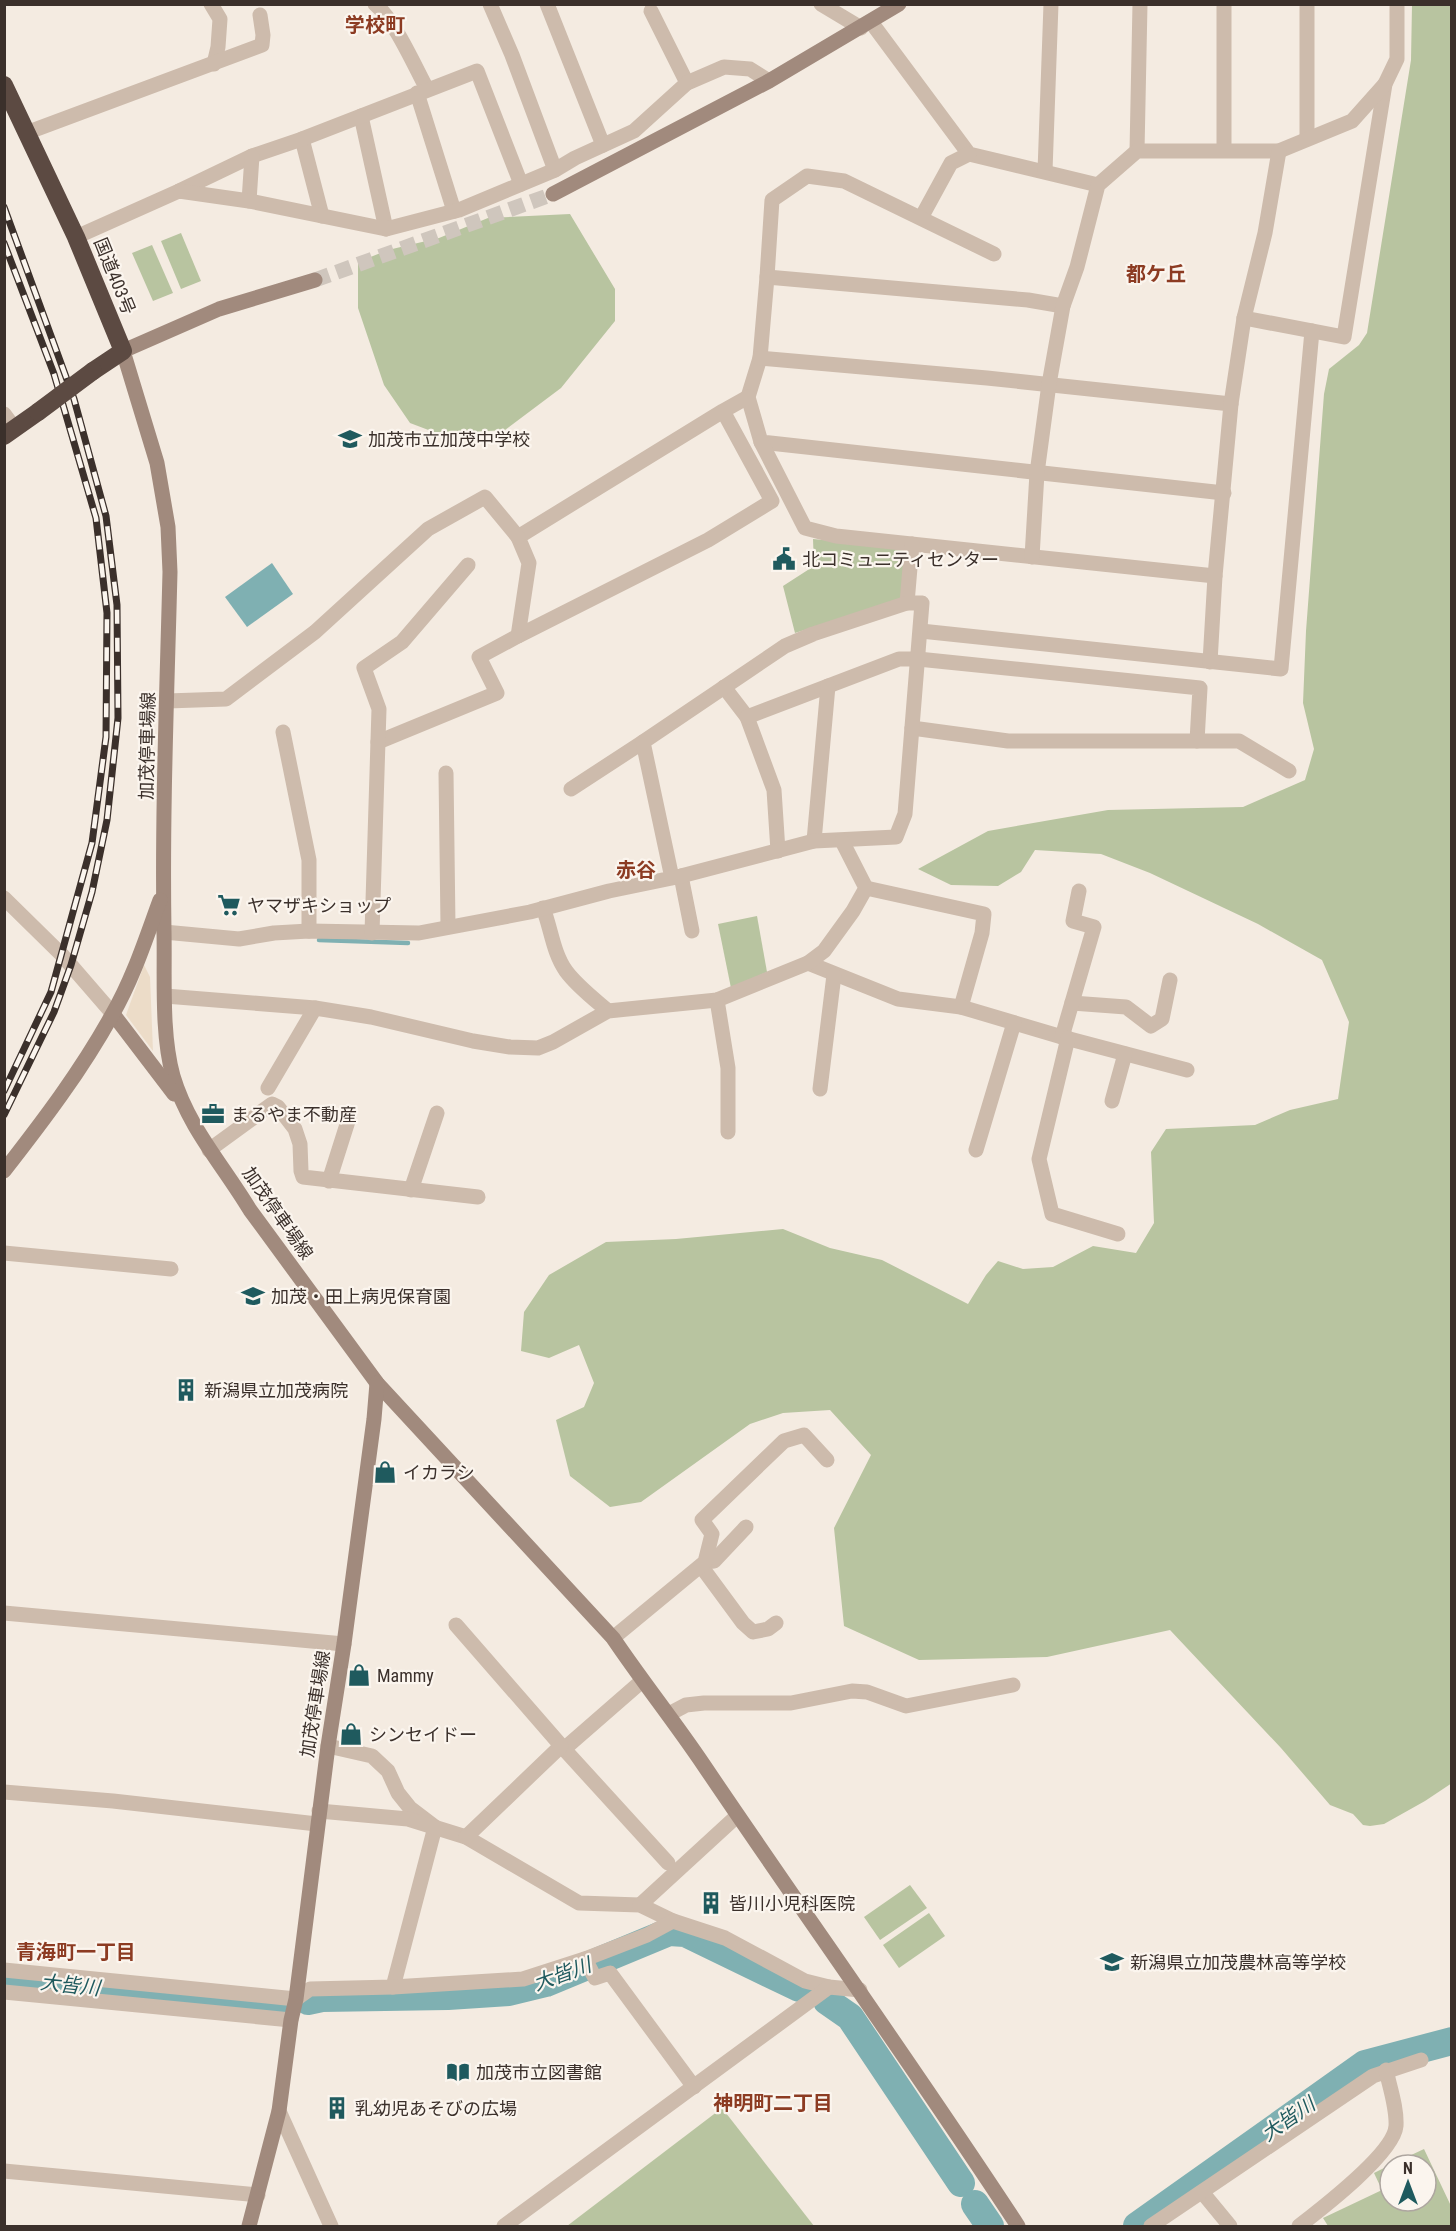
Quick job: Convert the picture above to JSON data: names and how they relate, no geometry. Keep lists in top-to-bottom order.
{
  "streets": {
    "highway": ["国道403号"],
    "street": ["加茂停車場線"]
  },
  "crossings": [
    ["国道403号", "加茂停車場線"]
  ],
  "districts": [
    "学校町",
    "都ケ丘",
    "赤谷",
    "青海町一丁目",
    "神明町二丁目"
  ],
  "water": ["大皆川"],
  "places": {
    "school or university": ["加茂市立加茂中学校", "加茂・田上病児保育園", "新潟県立加茂農林高等学校"],
    "public building": ["北コミュニティセンター"],
    "supermarket": ["ヤマザキショップ"],
    "office": ["まるやま不動産"],
    "building": ["新潟県立加茂病院", "皆川小児科医院", "乳幼児あそびの広場"],
    "shop": ["イカラシ", "Mammy", "シンセイドー"],
    "library": ["加茂市立図書館"]
  },
  "north": "top"
}
